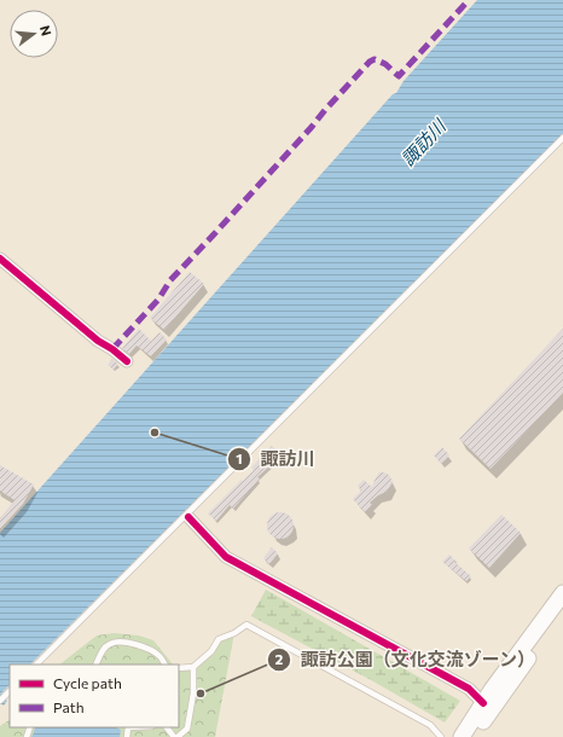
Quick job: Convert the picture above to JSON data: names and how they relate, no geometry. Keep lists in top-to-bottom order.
{
  "water": ["諏訪川"],
  "places": ["諏訪川", "諏訪公園（文化交流ゾーン）"],
  "legend": ["Cycle path", "Path"],
  "north": "right"
}
